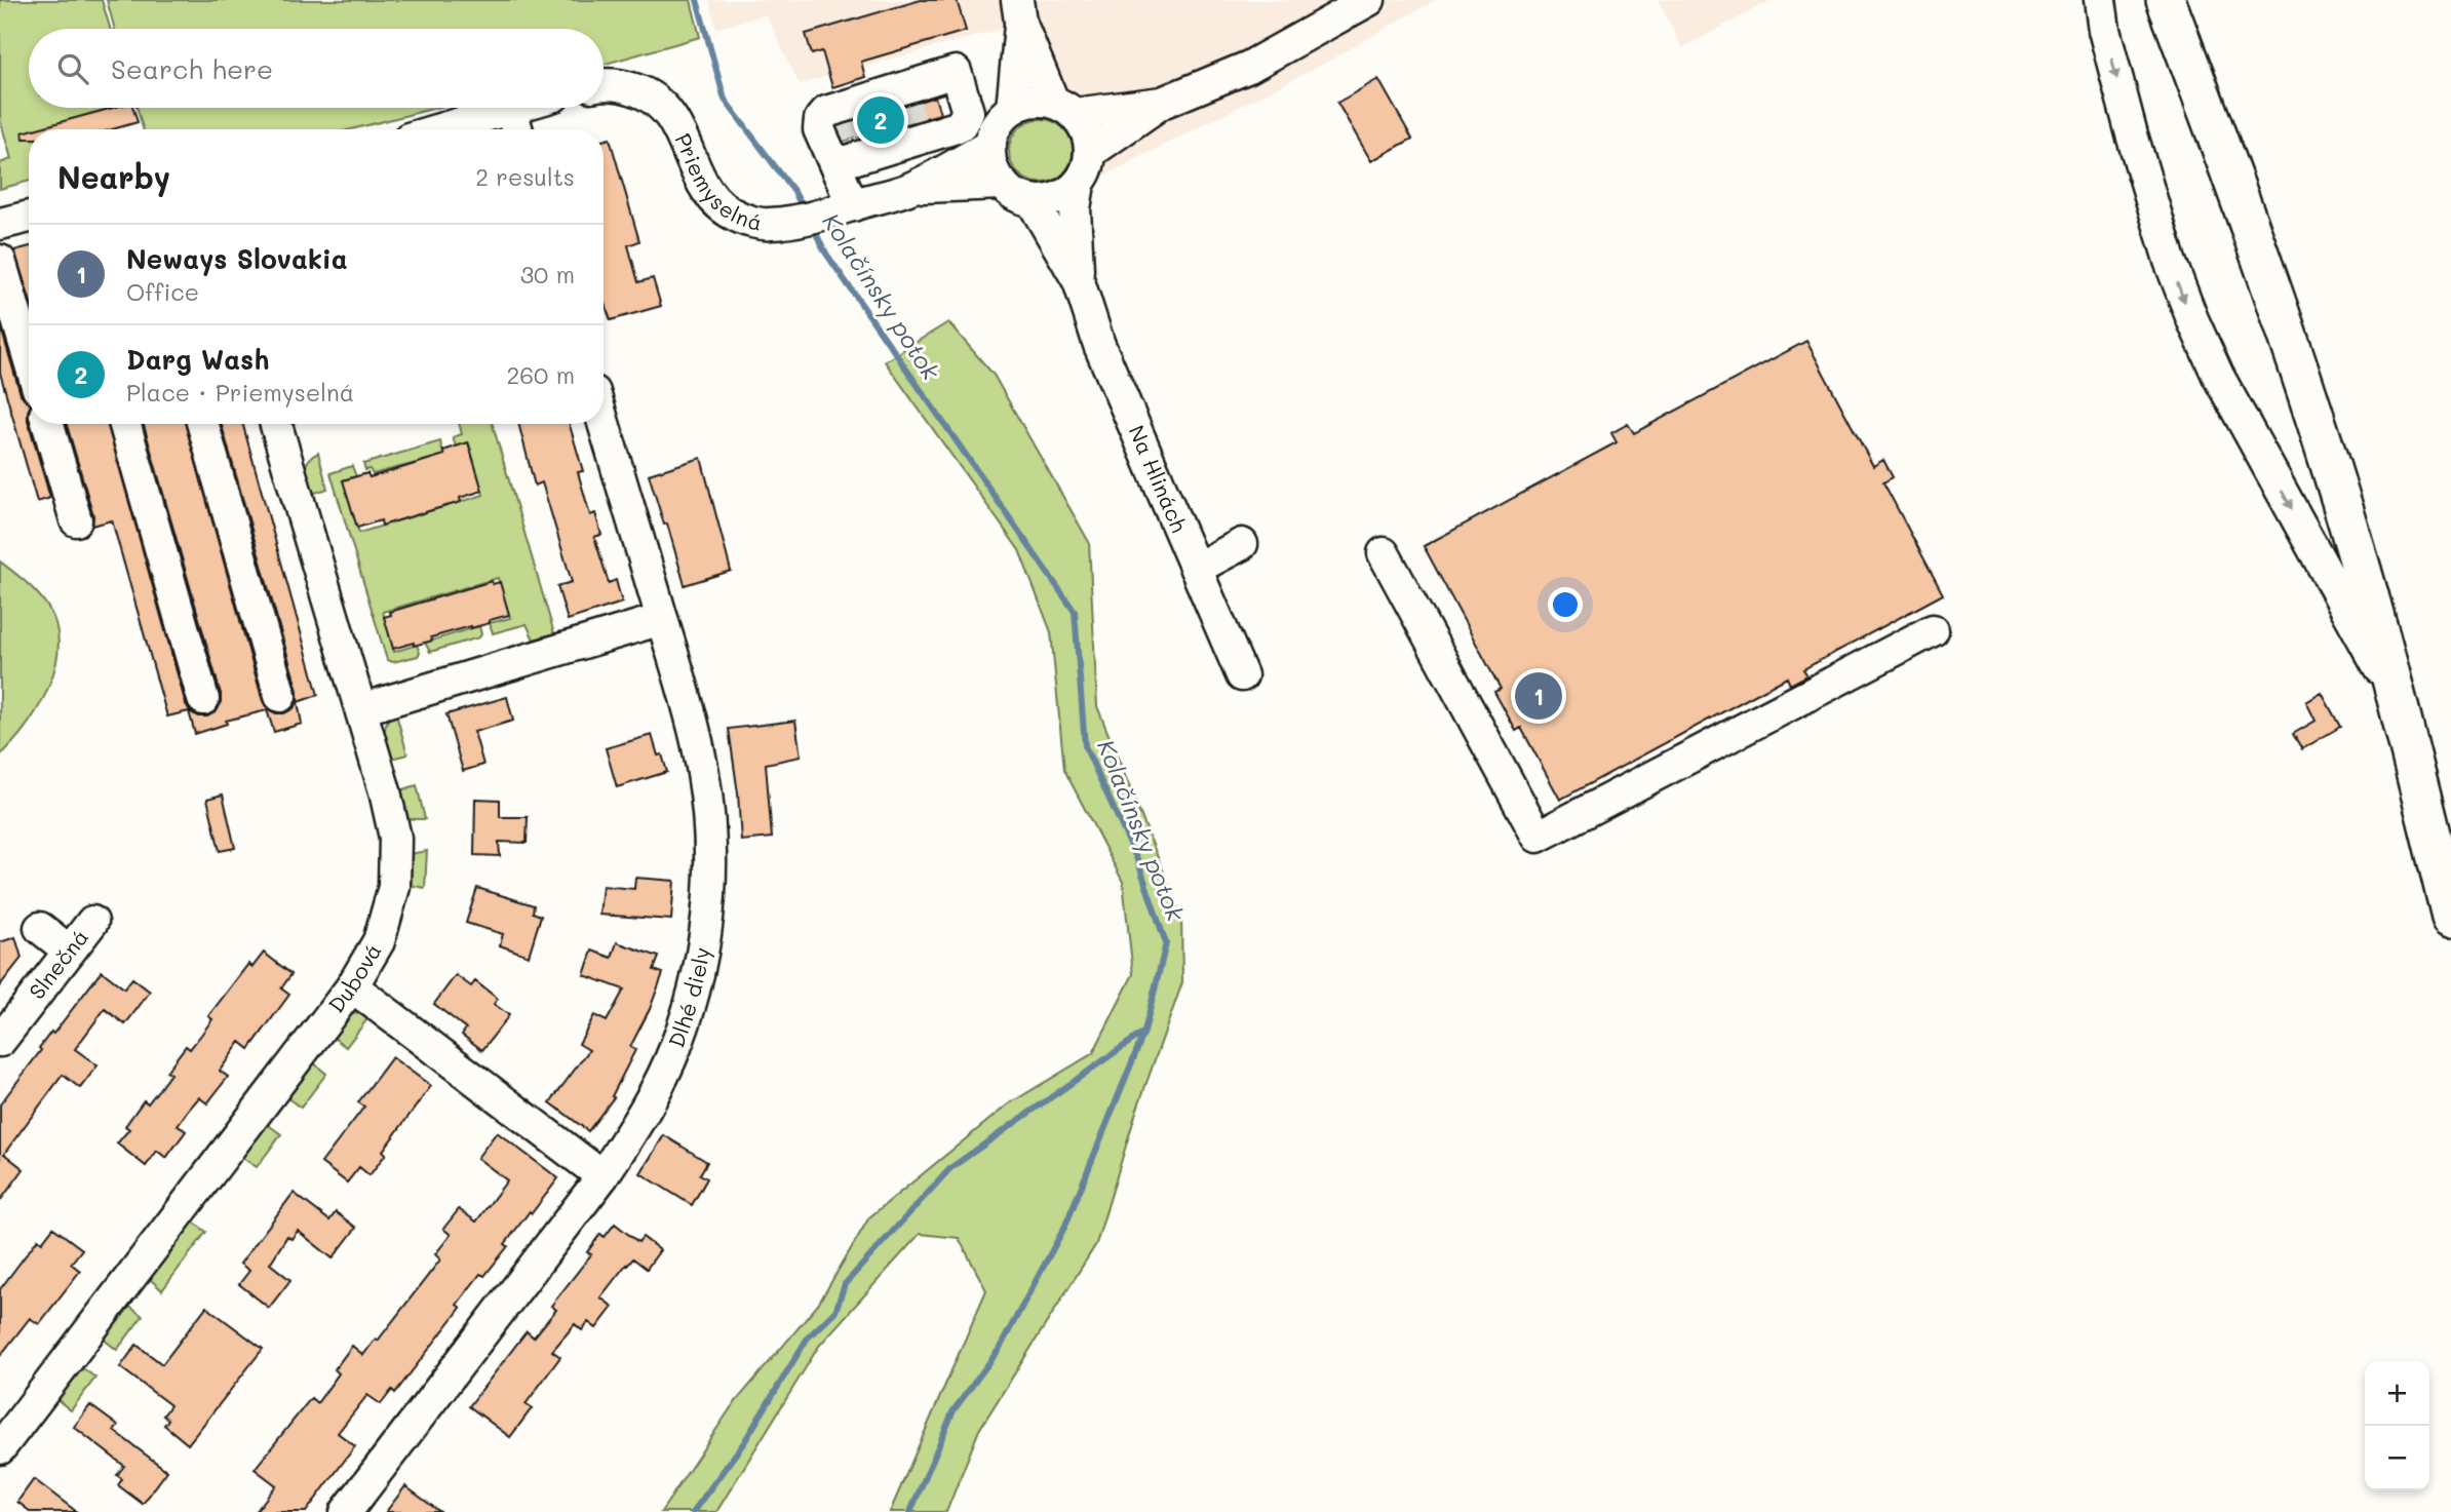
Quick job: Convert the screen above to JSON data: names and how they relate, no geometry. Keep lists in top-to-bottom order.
{
  "streets": {
    "street": [
      "Priemyselná",
      "Na Hlinách",
      "Slnečná",
      "Dubová",
      "Dlhé diely"
    ]
  },
  "crossings": [
    ["Priemyselná", "Na Hlinách"]
  ],
  "water": ["Kolačínsky potok"],
  "page": {
    "search": "Search here",
    "pins": ["2", "1"],
    "heading": ["Nearby", "2 results"],
    "list": [
      {
        "mark": "1",
        "name": "Neways Slovakia",
        "note": "Office",
        "value": "30 m"
      },
      {
        "mark": "2",
        "name": "Darg Wash",
        "note": "Place · Priemyselná",
        "value": "260 m"
      }
    ],
    "map_buttons": ["+", "−"]
  }
}
